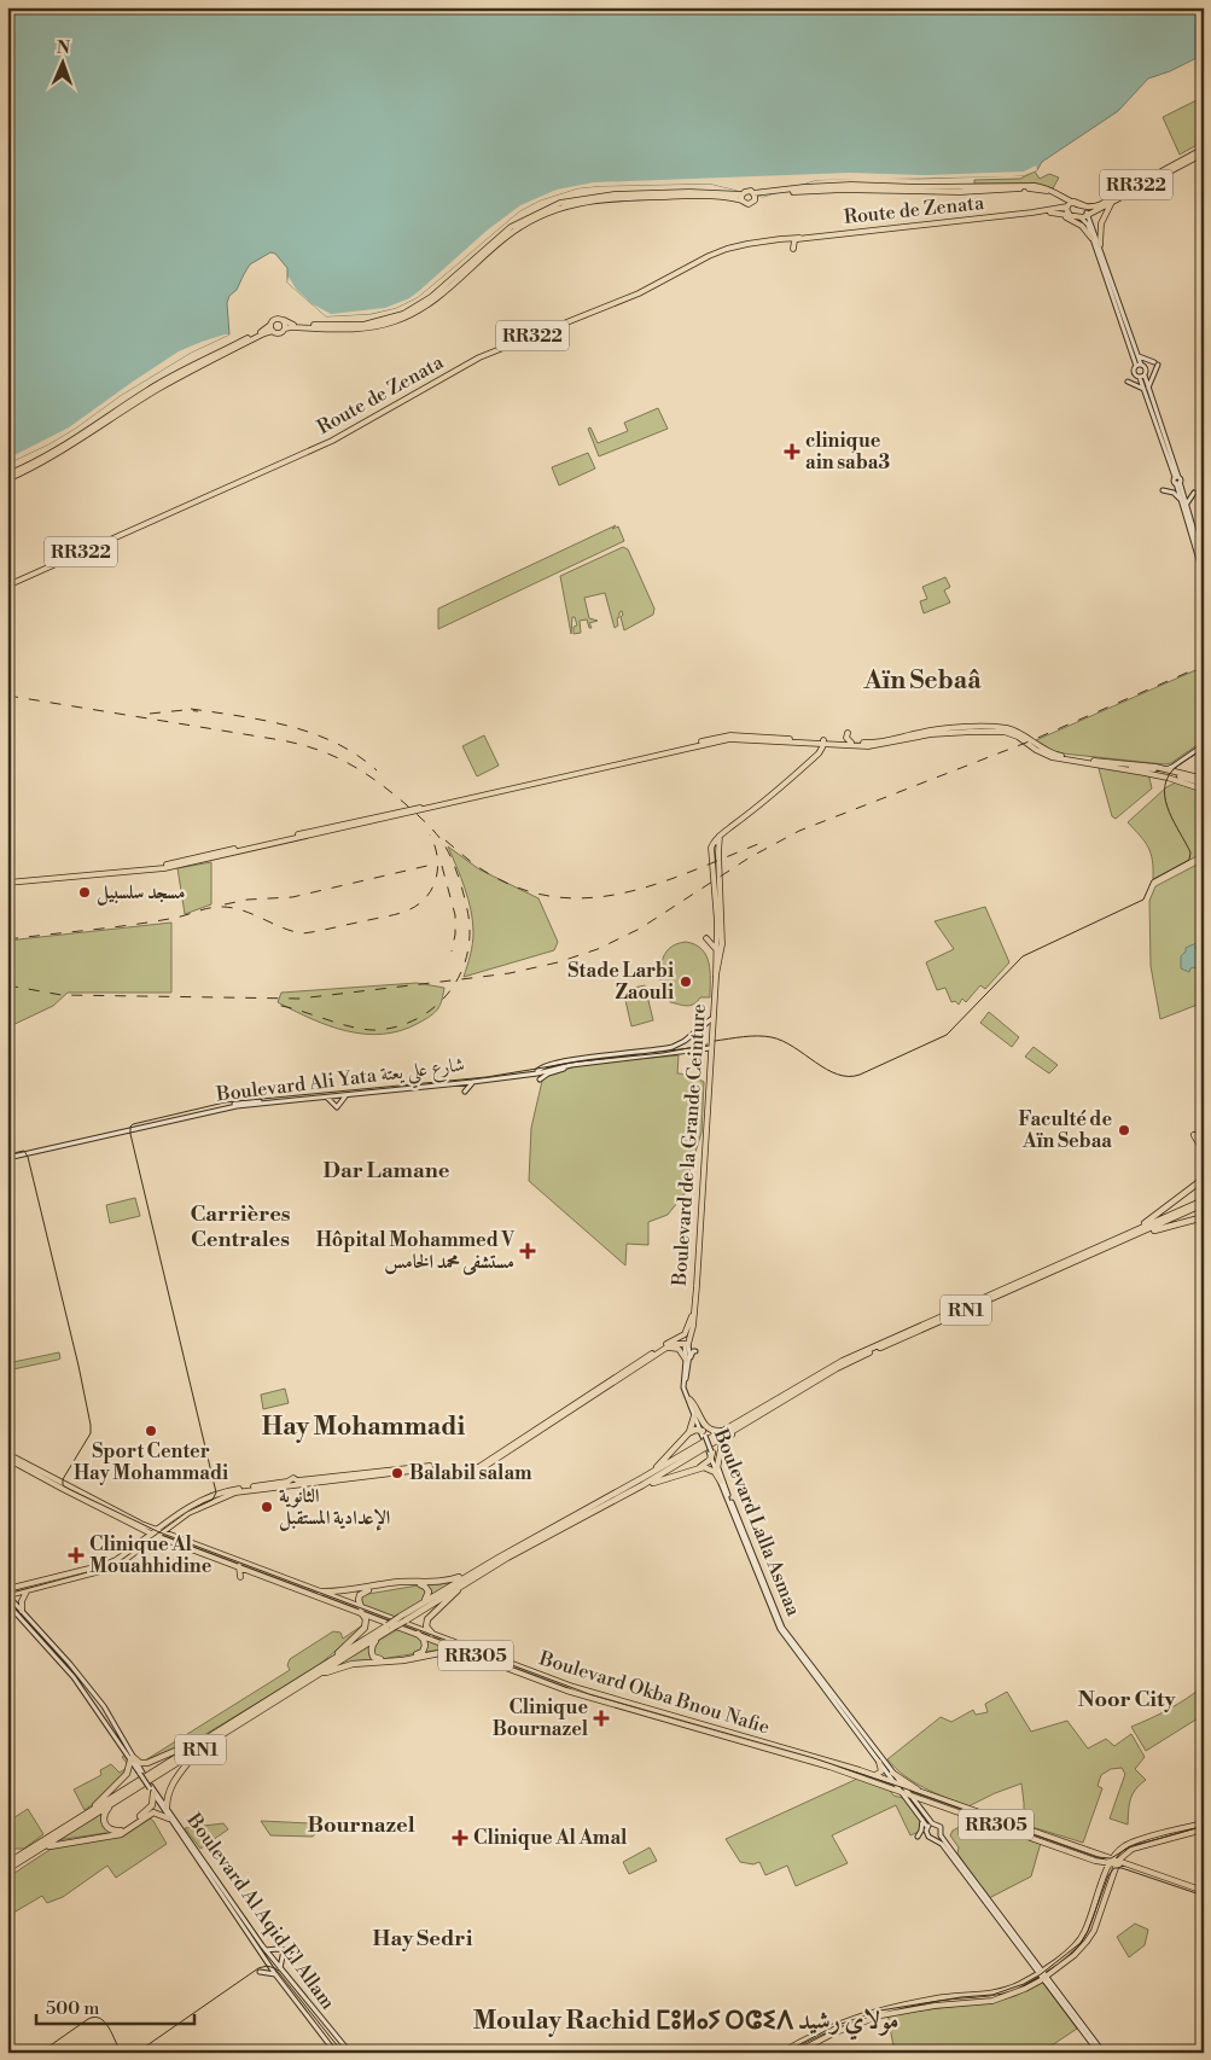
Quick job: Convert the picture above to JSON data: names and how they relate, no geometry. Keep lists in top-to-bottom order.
{
  "streets": {
    "highway": ["RN1"],
    "main road": [
      "RR322",
      "Route de Zenata",
      "Boulevard Ali Yata شارع علي يعتة",
      "Boulevard de la Grande Ceinture",
      "Boulevard Lalla Asmaa",
      "RR305",
      "Boulevard Okba Bnou Nafie",
      "Boulevard Al Aqid El Allam"
    ]
  },
  "crossings": [
    ["RR322", "Route de Zenata"],
    ["Boulevard Ali Yata شارع علي يعتة", "Boulevard de la Grande Ceinture"],
    ["Boulevard de la Grande Ceinture", "Boulevard Lalla Asmaa"],
    ["Boulevard Lalla Asmaa", "Boulevard Okba Bnou Nafie"]
  ],
  "districts": [
    "Aïn Sebaâ",
    "Dar Lamane",
    "Carrières Centrales",
    "Hay Mohammadi",
    "Noor City",
    "Bournazel",
    "Hay Sedri",
    "Moulay Rachid ⵎⵓⵍⴰⵢ ⵔⵛⵉⴷ مولاي رشيد"
  ],
  "places": {
    "health": [
      "clinique ain saba3",
      "Hôpital Mohammed V مستشفى محمد الخامس",
      "Clinique Al Mouahhidine",
      "Clinique Bournazel",
      "Clinique Al Amal"
    ],
    "other": [
      "مسجد سلسبيل",
      "Stade Larbi Zaouli",
      "Faculté de Aïn Sebaa",
      "Sport Center Hay Mohammadi",
      "Balabil salam",
      "الثانوية الإعدادية المستقبل"
    ]
  },
  "scale_bar": "500 m",
  "north": "top"
}
